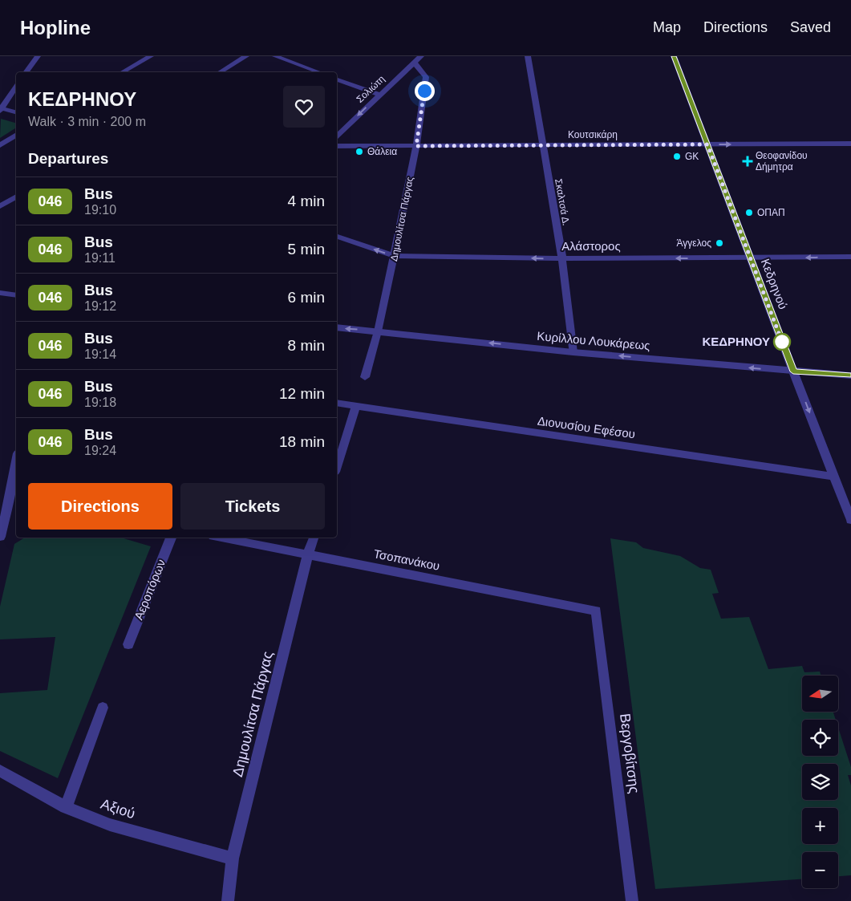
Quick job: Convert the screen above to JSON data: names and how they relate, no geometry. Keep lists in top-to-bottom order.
{
  "streets": {
    "street": [
      "Σολιώτη",
      "Κουτσικάρη",
      "Σκαλτσά Δ.",
      "Δημουλίτσα Πάργας",
      "Αλάστορος",
      "Κεδρηνού",
      "Κυρίλλου Λουκάρεως",
      "Διονυσίου Εφέσου",
      "Τσοπανάκου",
      "Αεροπόρων",
      "Βεργοβίτσης",
      "Αξιού"
    ]
  },
  "crossings": [
    ["Σολιώτη", "Δημουλίτσα Πάργας"],
    ["Κουτσικάρη", "Σκαλτσά Δ."],
    ["Κουτσικάρη", "Δημουλίτσα Πάργας"],
    ["Κουτσικάρη", "Κεδρηνού"],
    ["Σκαλτσά Δ.", "Αλάστορος"],
    ["Σκαλτσά Δ.", "Κυρίλλου Λουκάρεως"],
    ["Δημουλίτσα Πάργας", "Αλάστορος"],
    ["Δημουλίτσα Πάργας", "Κυρίλλου Λουκάρεως"],
    ["Δημουλίτσα Πάργας", "Τσοπανάκου"],
    ["Δημουλίτσα Πάργας", "Αξιού"],
    ["Αλάστορος", "Κεδρηνού"],
    ["Κεδρηνού", "Κυρίλλου Λουκάρεως"],
    ["Κεδρηνού", "Διονυσίου Εφέσου"],
    ["Τσοπανάκου", "Βεργοβίτσης"]
  ],
  "one_way": ["Σολιώτη", "Αλάστορος", "Κυρίλλου Λουκάρεως"],
  "places": {
    "other": [
      "Θάλεια",
      "GK",
      "ΟΠΑΠ",
      "Άγγελος",
      "ΚΕΔΡΗΝΟΥ"
    ],
    "health": ["Θεοφανίδου Δήμητρα"]
  },
  "lines": ["bus line 046"],
  "north": "left",
  "page": {
    "header": "Hopline",
    "nav": ["Map", "Directions", "Saved"],
    "heading": [
      ["ΚΕΔΡΗΝΟΥ", "Walk · 3 min · 200 m"],
      "Departures"
    ],
    "list": [
      {
        "mark": "046",
        "name": "Bus",
        "note": "19:10",
        "value": "4 min"
      },
      {
        "mark": "046",
        "name": "Bus",
        "note": "19:11",
        "value": "5 min"
      },
      {
        "mark": "046",
        "name": "Bus",
        "note": "19:12",
        "value": "6 min"
      },
      {
        "mark": "046",
        "name": "Bus",
        "note": "19:14",
        "value": "8 min"
      },
      {
        "mark": "046",
        "name": "Bus",
        "note": "19:18",
        "value": "12 min"
      },
      {
        "mark": "046",
        "name": "Bus",
        "note": "19:24",
        "value": "18 min"
      }
    ],
    "buttons": ["Directions", "Tickets"],
    "map_buttons": ["+", "−"]
  }
}
